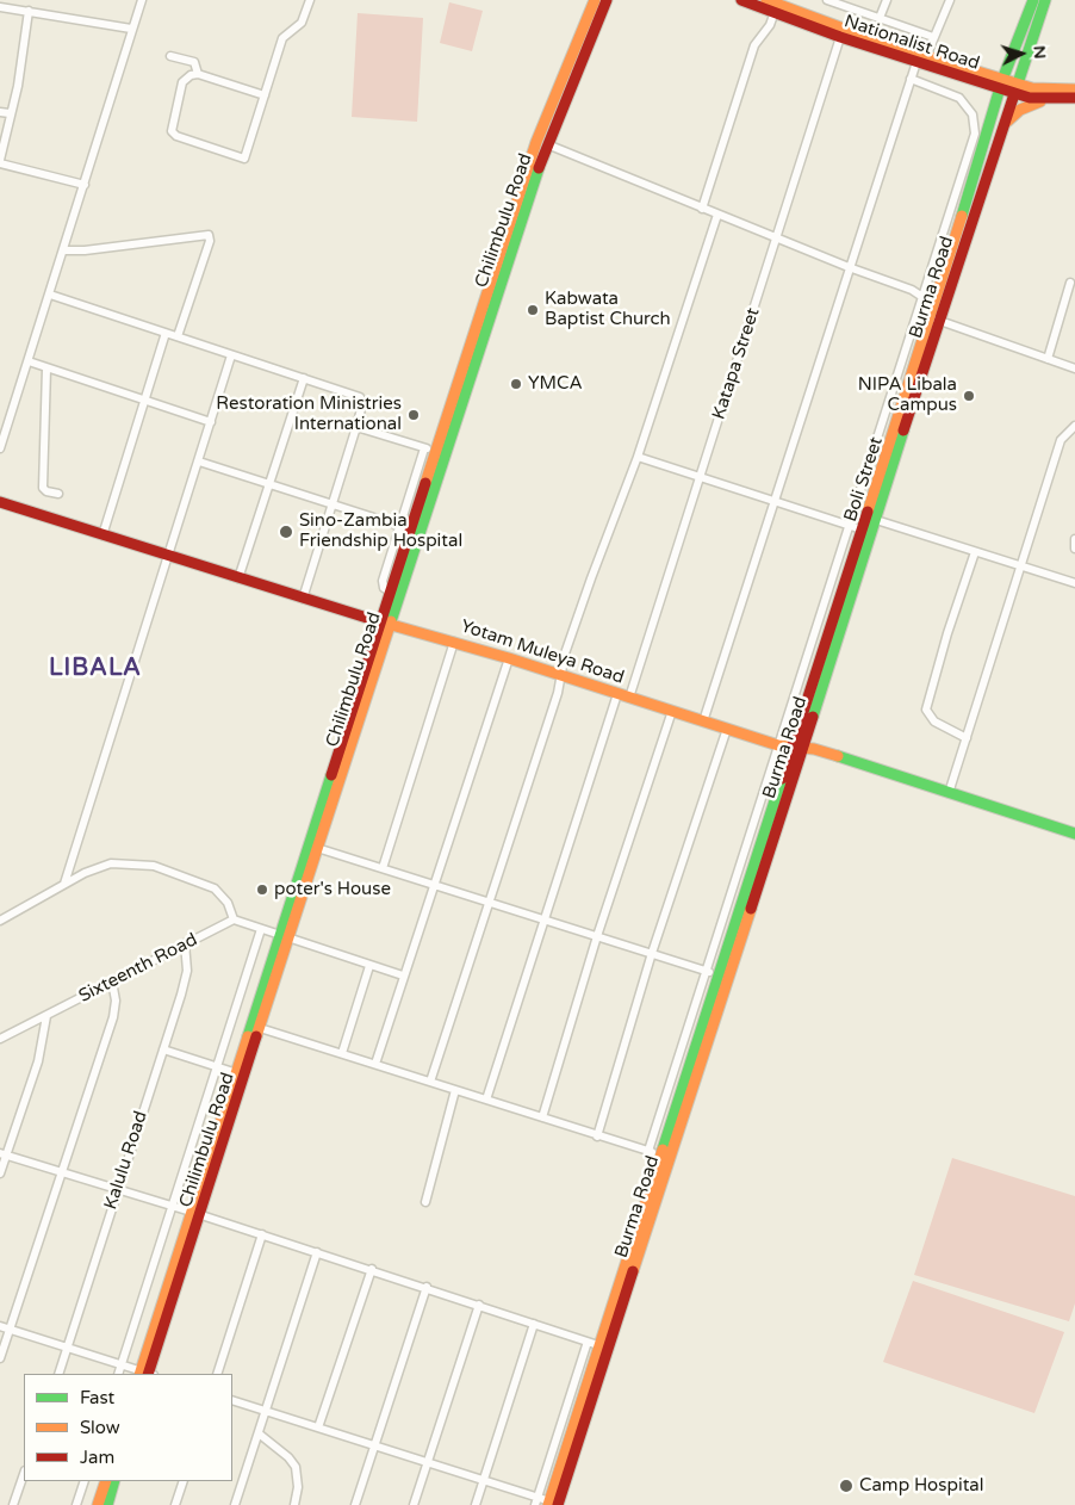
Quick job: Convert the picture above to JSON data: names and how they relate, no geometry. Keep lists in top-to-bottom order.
{
  "streets": {
    "main road": [
      "Nationalist Road",
      "Chilimbulu Road",
      "Burma Road",
      "Yotam Muleya Road"
    ],
    "street": [
      "Katapa Street",
      "Boli Street",
      "Sixteenth Road",
      "Kalulu Road"
    ]
  },
  "crossings": [
    ["Nationalist Road", "Burma Road"],
    ["Nationalist Road", "Katapa Street"],
    ["Chilimbulu Road", "Yotam Muleya Road"],
    ["Burma Road", "Yotam Muleya Road"],
    ["Katapa Street", "Yotam Muleya Road"],
    ["Boli Street", "Yotam Muleya Road"],
    ["Sixteenth Road", "Kalulu Road"]
  ],
  "districts": ["LIBALA"],
  "places": [
    "Kabwata Baptist Church",
    "YMCA",
    "NIPA Libala Campus",
    "Restoration Ministries International",
    "Sino-Zambia Friendship Hospital",
    "poter's House",
    "Camp Hospital"
  ],
  "legend": ["Fast", "Slow", "Jam"],
  "north": "right"
}
